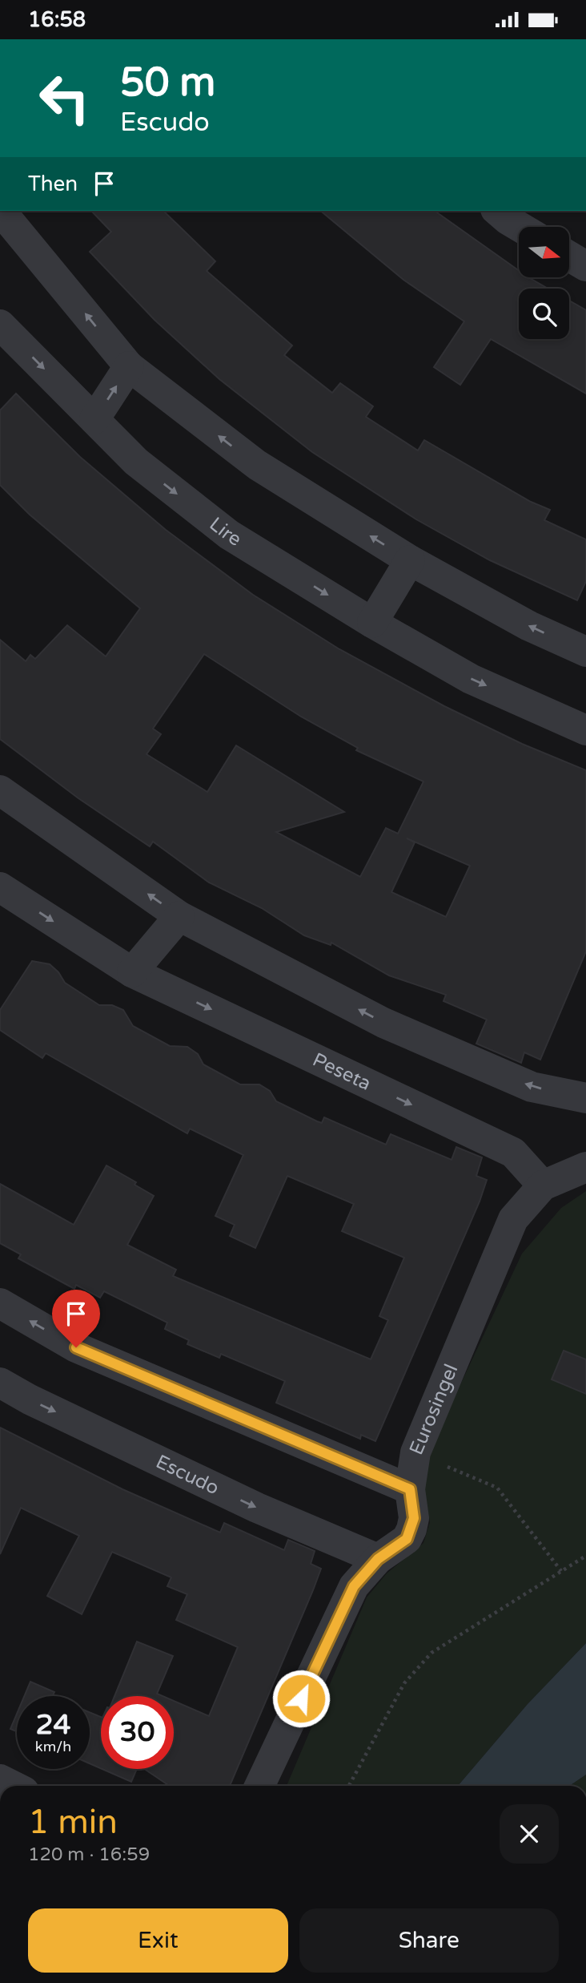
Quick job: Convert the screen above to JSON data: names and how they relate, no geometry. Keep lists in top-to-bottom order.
{
  "streets": {
    "street": [
      "Lire",
      "Peseta",
      "Eurosingel",
      "Escudo"
    ]
  },
  "crossings": [
    ["Peseta", "Eurosingel"],
    ["Eurosingel", "Escudo"]
  ],
  "north": "right",
  "page": {
    "status": "16:58",
    "turn": ["50 m", "Escudo"],
    "then": "Then",
    "speed": "24 km/h",
    "limit": "30",
    "heading": ["1 min", "120 m · 16:59"],
    "buttons": ["Exit", "Share"]
  }
}
